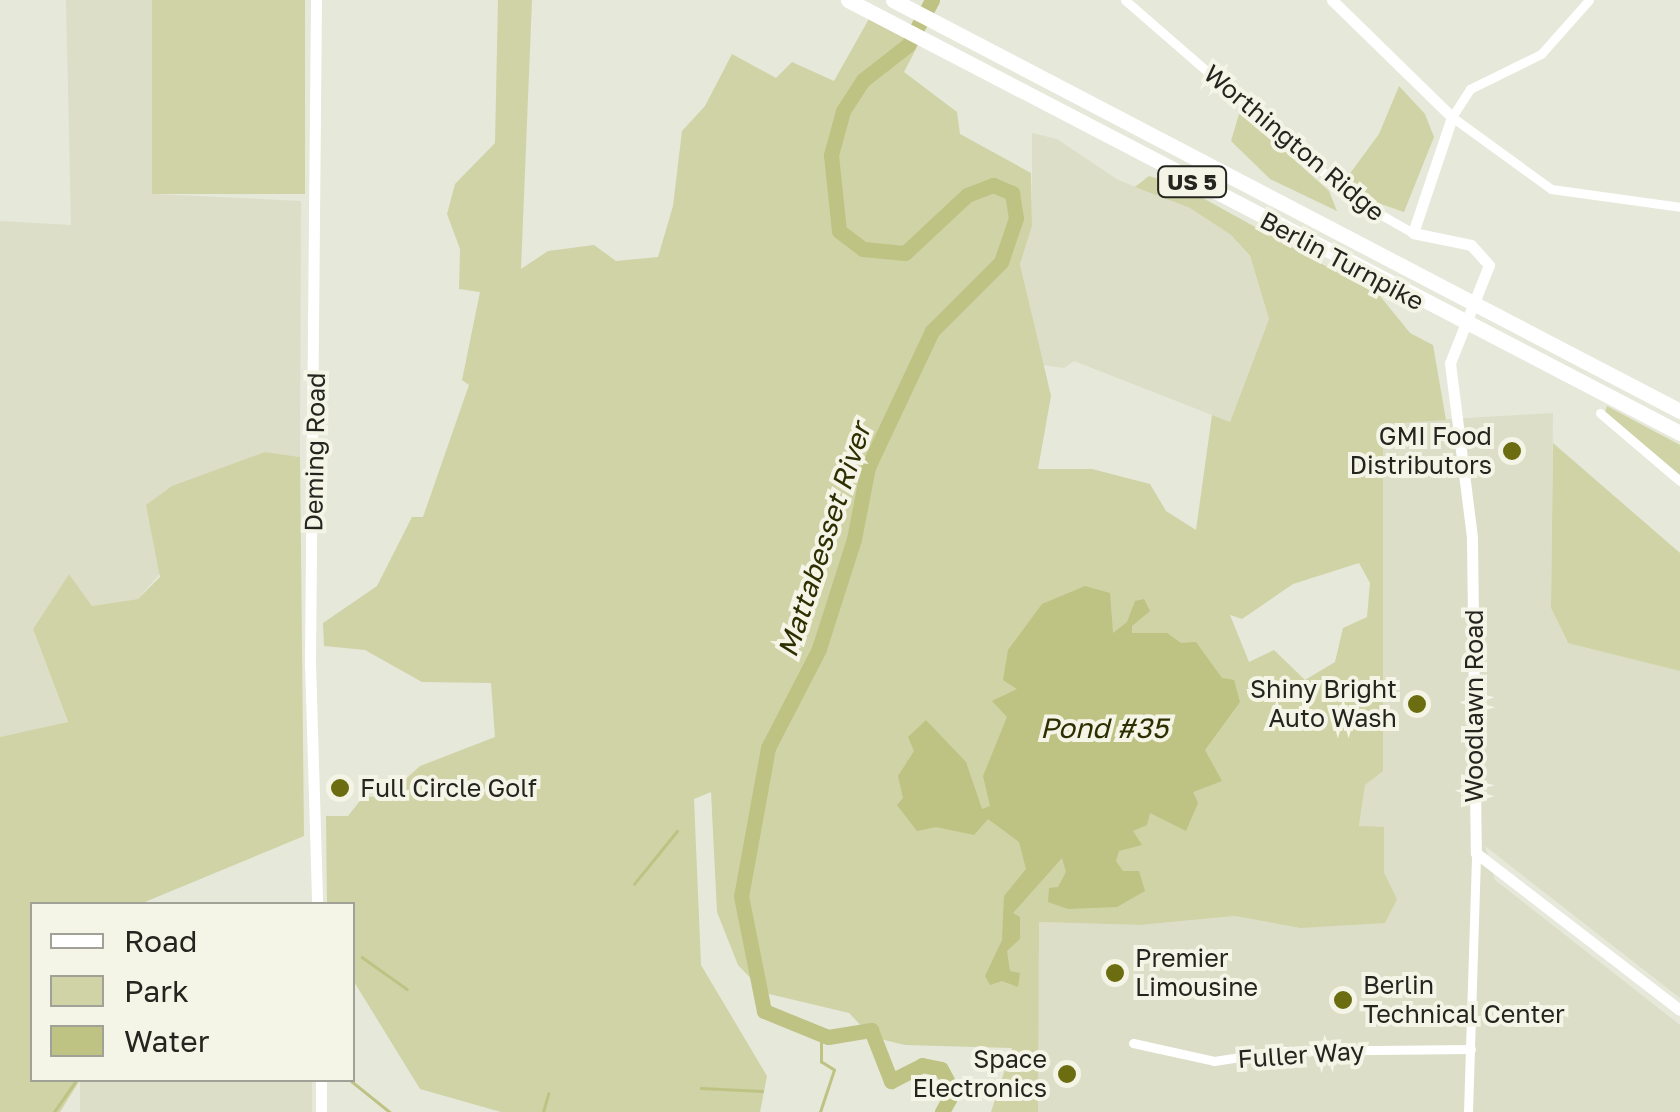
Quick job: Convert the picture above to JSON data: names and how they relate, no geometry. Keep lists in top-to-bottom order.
{
  "streets": {
    "highway": ["US 5", "Berlin Turnpike"],
    "street": [
      "Worthington Ridge",
      "Deming Road",
      "Woodlawn Road",
      "Fuller Way"
    ]
  },
  "crossings": [
    ["Worthington Ridge", "Berlin Turnpike"],
    ["Worthington Ridge", "Woodlawn Road"],
    ["Berlin Turnpike", "Woodlawn Road"],
    ["Woodlawn Road", "Fuller Way"]
  ],
  "water": ["Mattabesset River", "Pond #35"],
  "places": [
    "GMI Food Distributors",
    "Shiny Bright Auto Wash",
    "Full Circle Golf",
    "Premier Limousine",
    "Berlin Technical Center",
    "Space Electronics"
  ],
  "legend": ["Road", "Park", "Water"]
}
